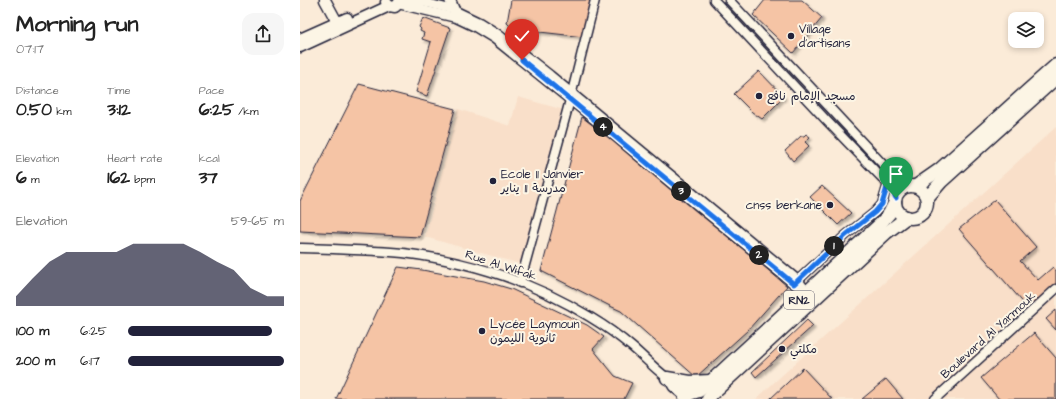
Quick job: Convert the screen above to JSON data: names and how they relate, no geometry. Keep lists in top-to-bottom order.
{
  "streets": {
    "highway": ["RN2"],
    "street": ["Rue Al Wifak", "Boulevard Al Yarmouk"]
  },
  "crossings": [
    ["Rue Al Wifak", "RN2"]
  ],
  "places": [
    "Village d'artisans",
    "مسجد الإمام نافع",
    "Ecole 11 Janvier مدرسة 11 يناير",
    "cnss berkane",
    "Lycée Laymoun ثانوية الليمون",
    "مكلتي"
  ],
  "page": {
    "heading": ["Morning run", "07:17"],
    "stats": [
      ["Distance", "0.50 km"],
      ["Time", "3:12"],
      ["Pace", "6:25 /km"],
      ["Elevation", "6 m"],
      ["Heart rate", "162 bpm"],
      ["kcal", "37"]
    ],
    "pins": [
      "4",
      "3",
      "1",
      "2"
    ],
    "chart": ["Elevation", "59–65 m"],
    "list": [
      {
        "name": "100 m",
        "note": "6:25"
      },
      {
        "name": "200 m",
        "note": "6:17"
      }
    ]
  }
}
